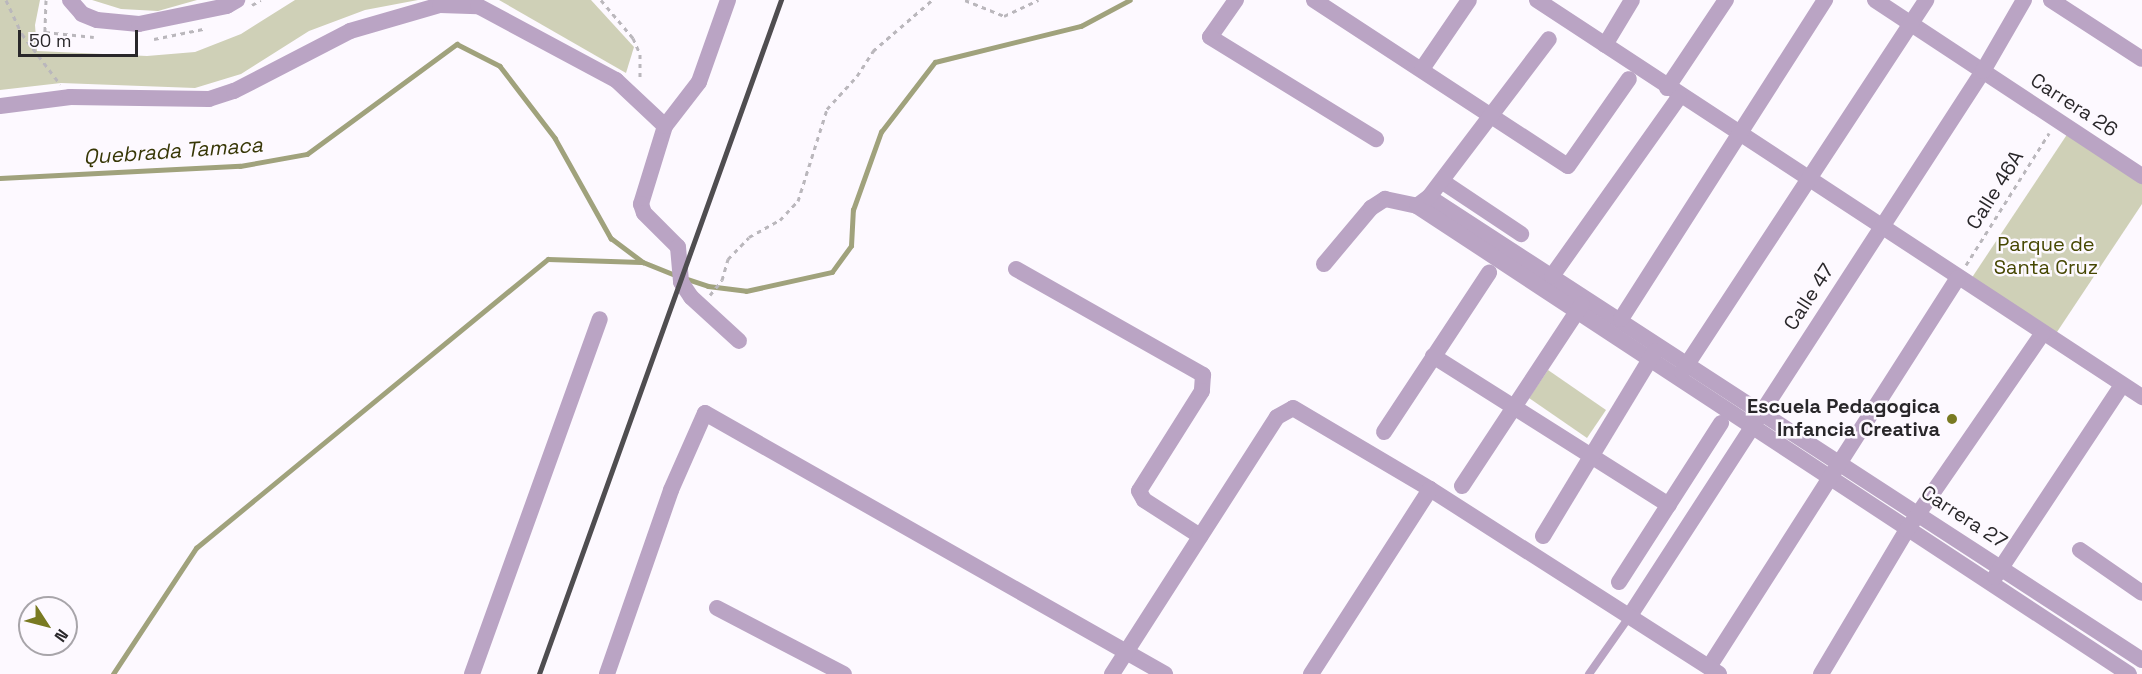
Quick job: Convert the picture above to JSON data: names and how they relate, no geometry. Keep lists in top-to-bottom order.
{
  "streets": {
    "street": ["Carrera 26", "Calle 47", "Carrera 27"],
    "path": ["Calle 46A"]
  },
  "crossings": [
    ["Carrera 26", "Calle 46A"],
    ["Carrera 26", "Calle 47"],
    ["Calle 47", "Carrera 27"]
  ],
  "water": ["Quebrada Tamaca"],
  "parks": ["Parque de Santa Cruz"],
  "places": ["Escuela Pedagogica Infancia Creativa"],
  "scale_bar": "50 m",
  "north": "bottom right"
}
